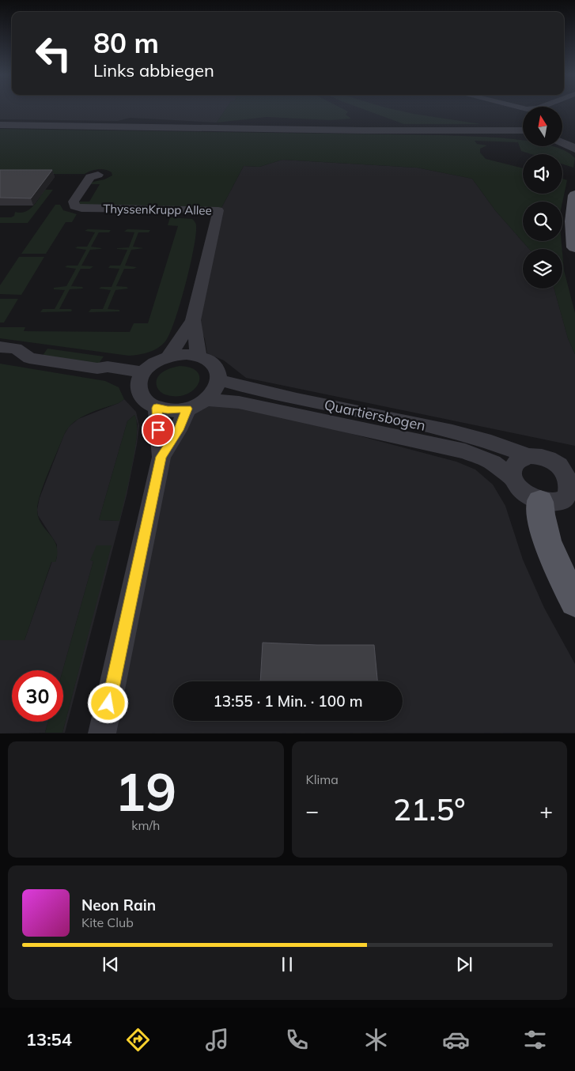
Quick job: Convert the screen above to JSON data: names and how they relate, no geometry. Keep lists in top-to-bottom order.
{
  "streets": {
    "street": ["ThyssenKrupp Allee", "Quartiersbogen"]
  },
  "crossings": [
    ["ThyssenKrupp Allee", "Quartiersbogen"]
  ],
  "north": "top",
  "page": {
    "turn": ["80 m", "Links abbiegen"],
    "limit": "30",
    "trip": "13:55 · 1 Min. · 100 m",
    "tile": [
      ["19", "km/h"],
      "Klima"
    ],
    "heat": ["−", "21.5°", "+"],
    "song": ["Neon Rain", "Kite Club"],
    "tabs": "13:54"
  }
}
